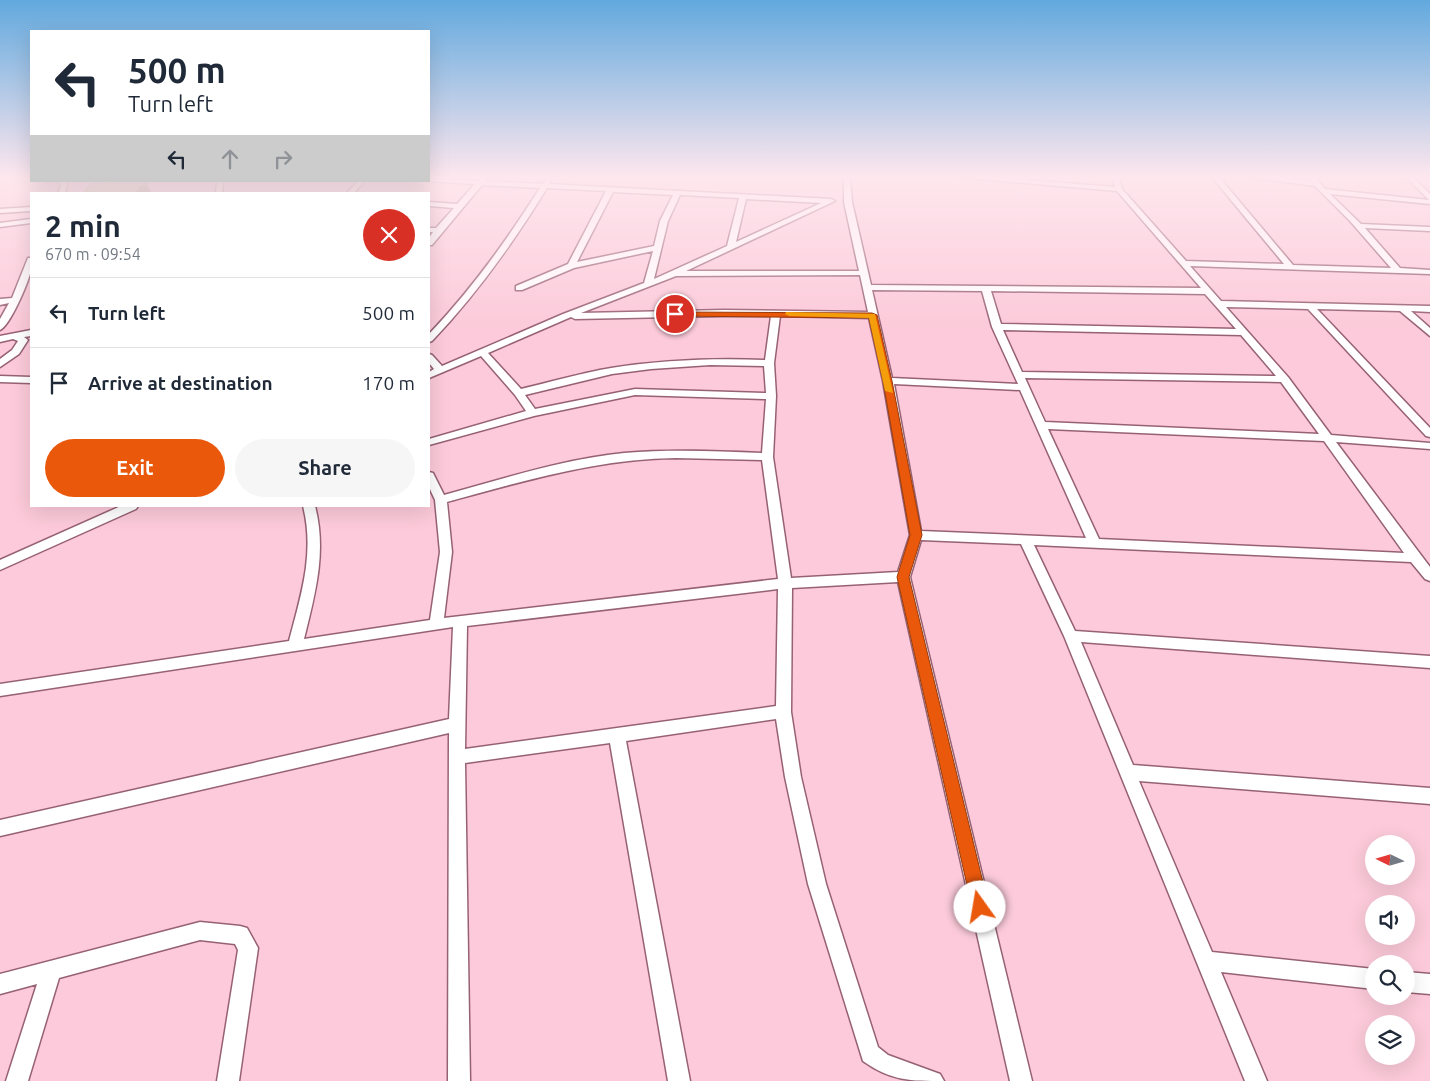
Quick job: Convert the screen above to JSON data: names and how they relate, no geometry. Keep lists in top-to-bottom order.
{
  "north": "left",
  "page": {
    "turn": ["500 m", "Turn left"],
    "heading": ["2 min", "670 m · 09:54"],
    "list": [
      {
        "name": "Turn left",
        "value": "500 m"
      },
      {
        "name": "Arrive at destination",
        "value": "170 m"
      }
    ],
    "buttons": ["Exit", "Share"]
  }
}
